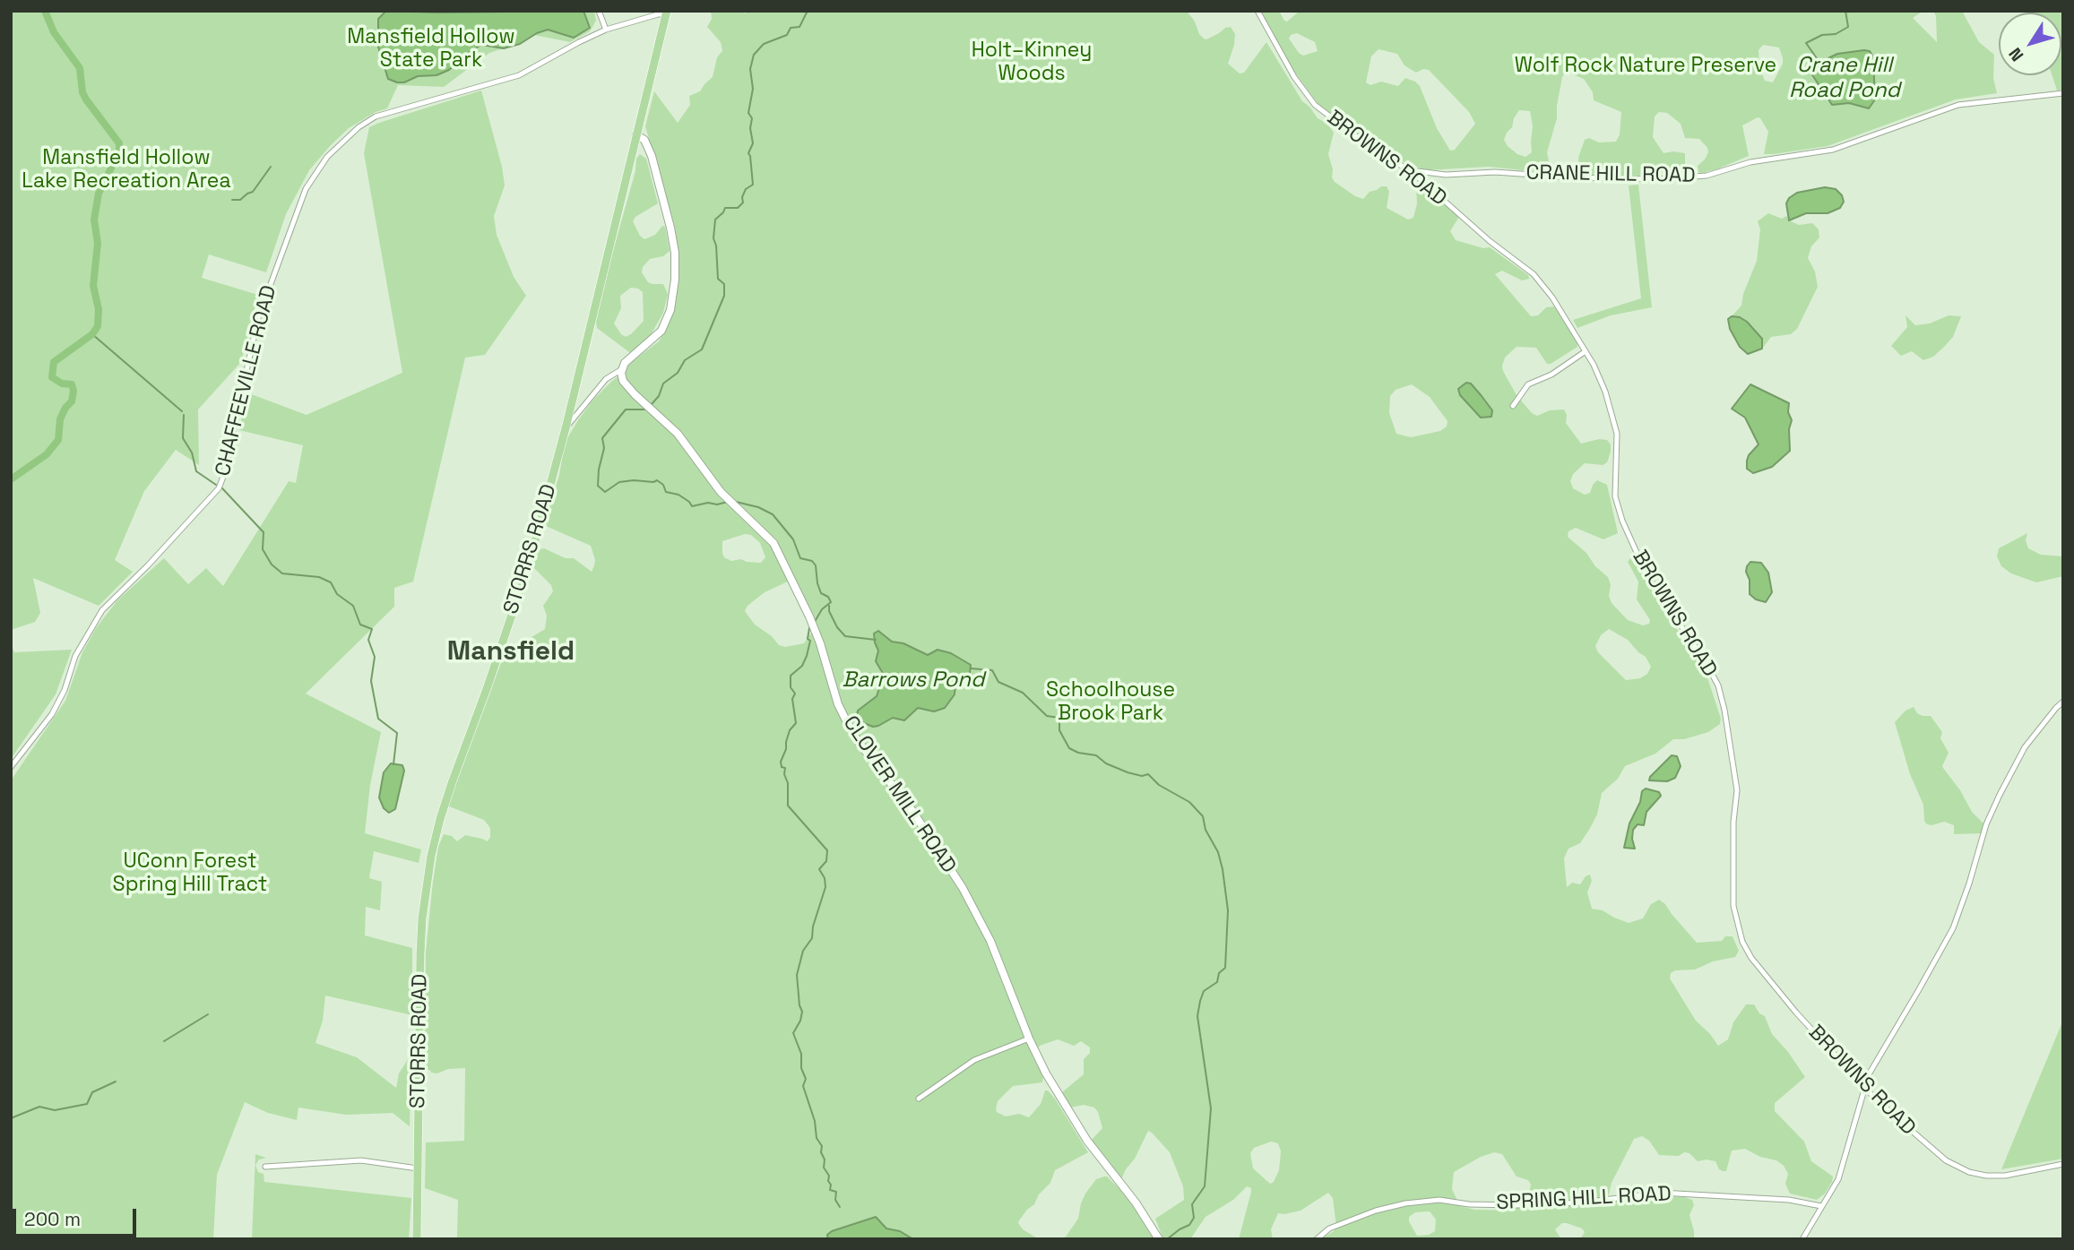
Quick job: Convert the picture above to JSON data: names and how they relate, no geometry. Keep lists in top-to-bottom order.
{
  "streets": {
    "main road": ["STORRS ROAD"],
    "street": [
      "BROWNS ROAD",
      "CRANE HILL ROAD",
      "CHAFFEEVILLE ROAD",
      "CLOVER MILL ROAD",
      "SPRING HILL ROAD"
    ]
  },
  "crossings": [
    ["BROWNS ROAD", "CRANE HILL ROAD"],
    ["CHAFFEEVILLE ROAD", "STORRS ROAD"]
  ],
  "districts": ["Mansfield"],
  "water": ["Crane Hill Road Pond", "Barrows Pond"],
  "parks": [
    "Mansfield Hollow State Park",
    "Holt–Kinney Woods",
    "Wolf Rock Nature Preserve",
    "Mansfield Hollow Lake Recreation Area",
    "Schoolhouse Brook Park",
    "UConn Forest Spring Hill Tract"
  ],
  "scale_bar": "200 m",
  "north": "bottom left"
}
